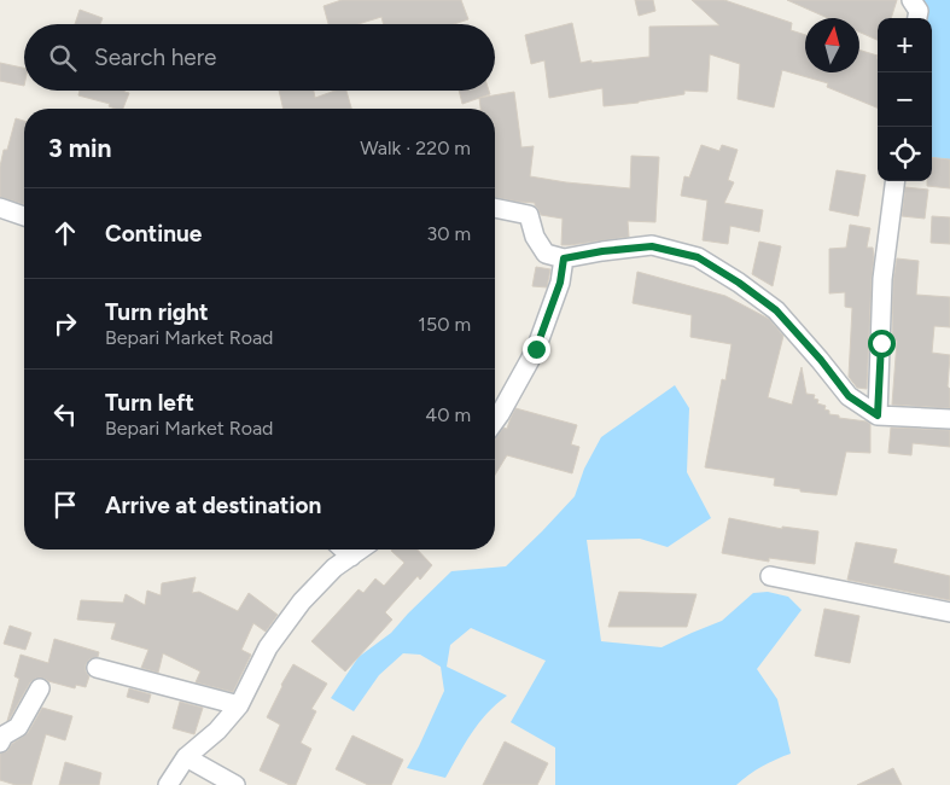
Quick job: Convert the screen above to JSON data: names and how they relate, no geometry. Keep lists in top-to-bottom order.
{
  "north": "top",
  "page": {
    "map_buttons": ["+", "−"],
    "search": "Search here",
    "heading": ["3 min", "Walk · 220 m"],
    "list": [
      ["Continue", "30 m"],
      ["Turn right", "Bepari Market Road", "150 m"],
      ["Turn left", "Bepari Market Road", "40 m"],
      "Arrive at destination"
    ]
  }
}
